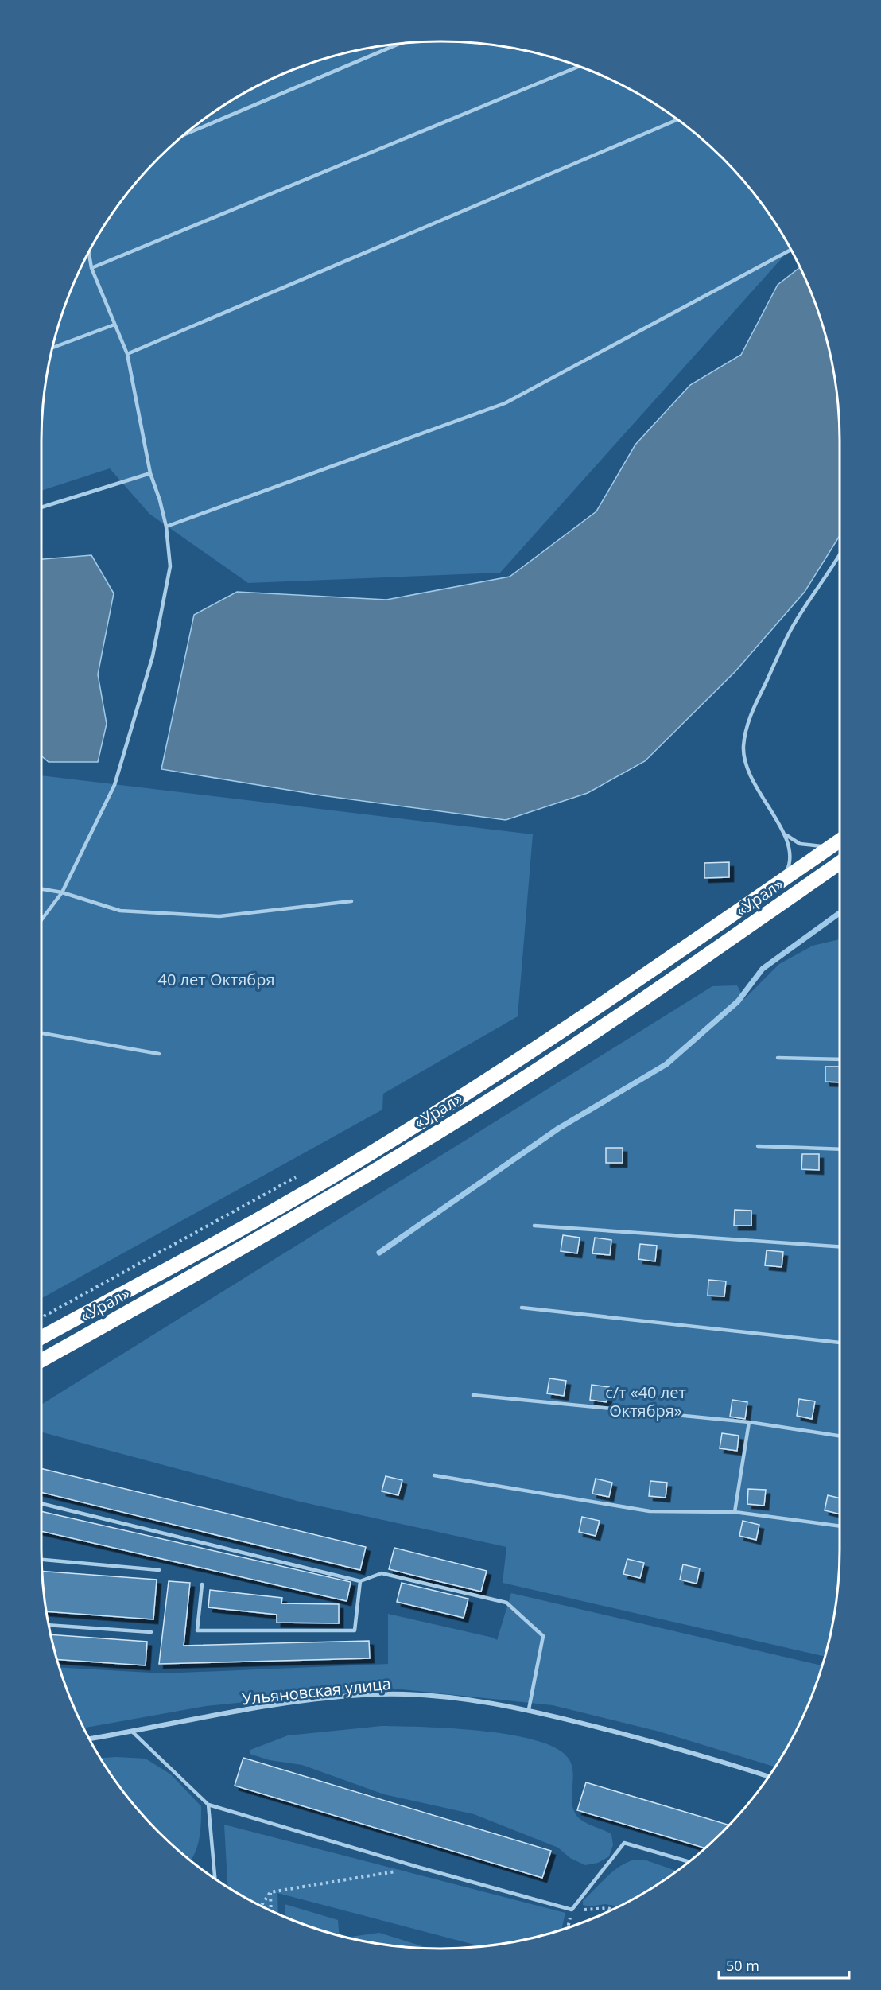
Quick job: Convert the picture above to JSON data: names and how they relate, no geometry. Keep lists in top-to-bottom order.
{
  "streets": {
    "highway": ["«Урал»"],
    "street": ["Ульяновская улица"]
  },
  "parks": ["40 лет Октября", "с/т «40 лет Октября»"],
  "scale_bar": "50 m"
}
